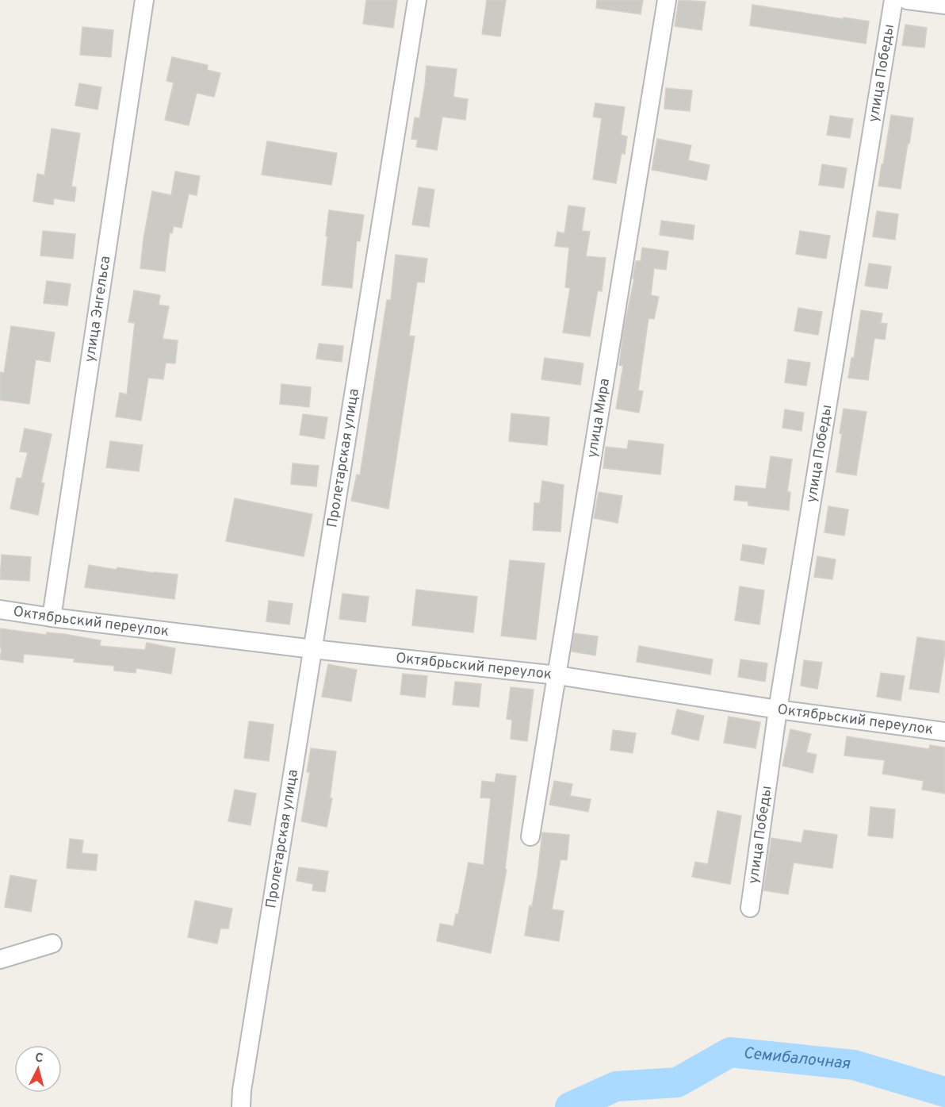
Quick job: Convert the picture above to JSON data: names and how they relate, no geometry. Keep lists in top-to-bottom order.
{
  "streets": {
    "street": [
      "улица Победы",
      "улица Энгельса",
      "улица Мира",
      "Пролетарская улица",
      "Октябрьский переулок"
    ]
  },
  "crossings": [
    ["улица Победы", "Октябрьский переулок"],
    ["улица Энгельса", "Октябрьский переулок"],
    ["улица Мира", "Октябрьский переулок"],
    ["Пролетарская улица", "Октябрьский переулок"]
  ],
  "water": ["Семибалочная"],
  "north": "top"
}
